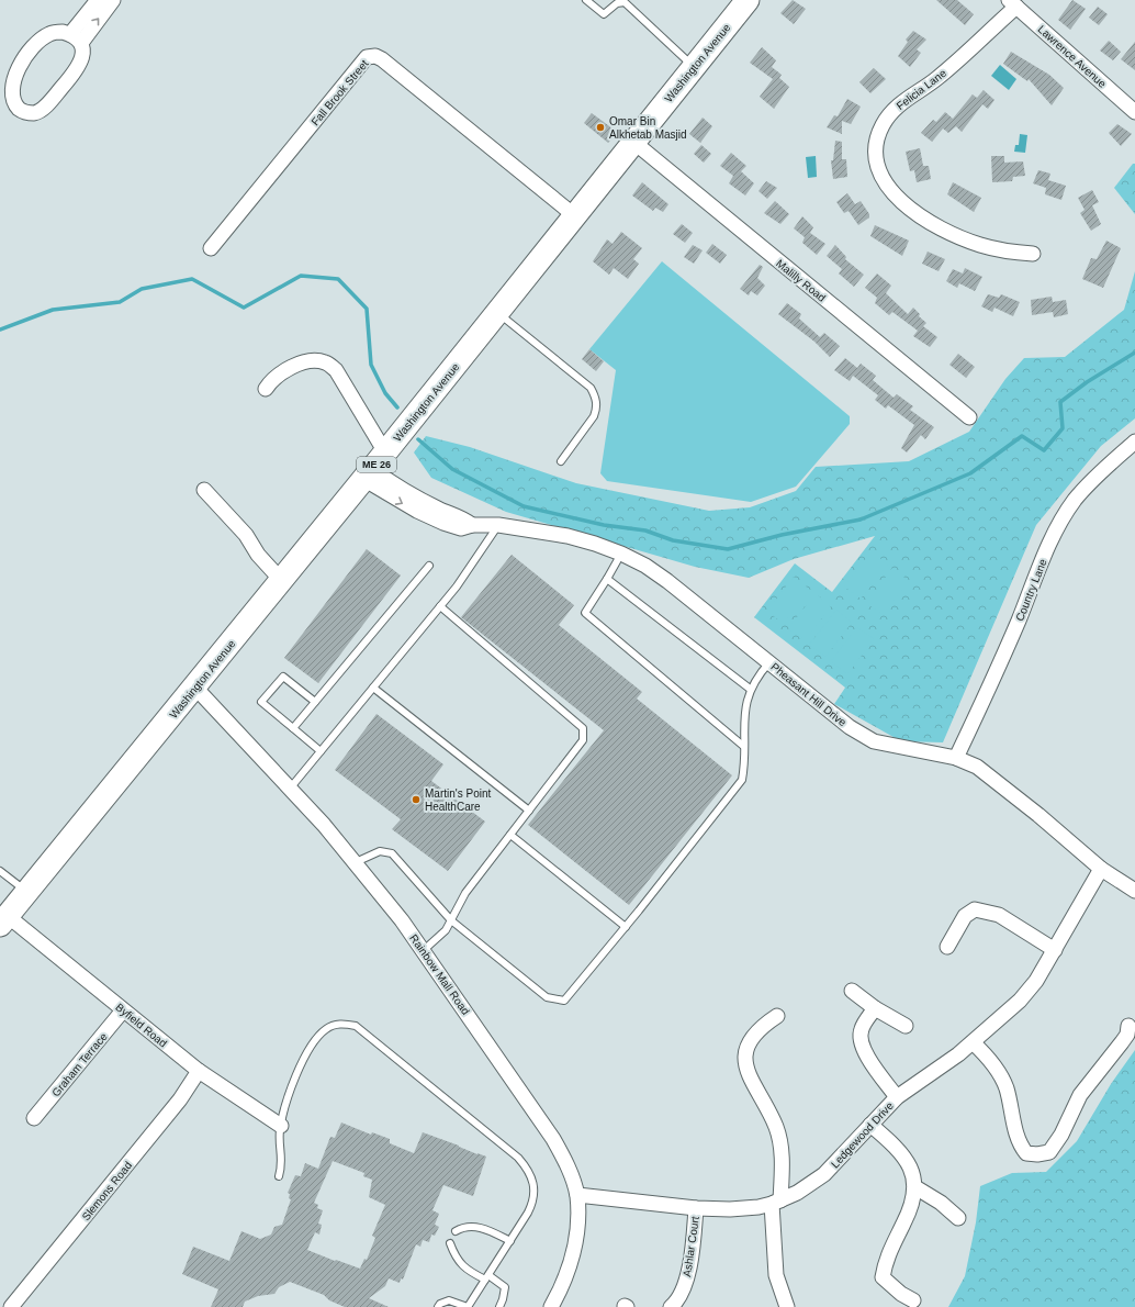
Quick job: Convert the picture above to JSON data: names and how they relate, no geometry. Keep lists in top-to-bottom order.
{
  "streets": {
    "main road": ["Washington Avenue", "ME 26"],
    "street": [
      "Lawrence Avenue",
      "Felicia Lane",
      "Fall Brook Street",
      "Malilly Road",
      "Country Lane",
      "Pheasant Hill Drive",
      "Rainbow Mall Road",
      "Byfield Road",
      "Graham Terrace",
      "Ledgewood Drive",
      "Slemons Road",
      "Ashlar Court"
    ]
  },
  "crossings": [
    ["Lawrence Avenue", "Felicia Lane"],
    ["Washington Avenue", "Fall Brook Street"],
    ["Washington Avenue", "Malilly Road"],
    ["Washington Avenue", "Pheasant Hill Drive"],
    ["Washington Avenue", "Rainbow Mall Road"],
    ["Washington Avenue", "Byfield Road"],
    ["Country Lane", "Pheasant Hill Drive"],
    ["Pheasant Hill Drive", "Ledgewood Drive"],
    ["Rainbow Mall Road", "Ledgewood Drive"],
    ["Byfield Road", "Graham Terrace"],
    ["Byfield Road", "Slemons Road"],
    ["Ledgewood Drive", "Ashlar Court"]
  ],
  "places": ["Omar Bin Alkhetab Masjid", "Martin's Point HealthCare"]
}
